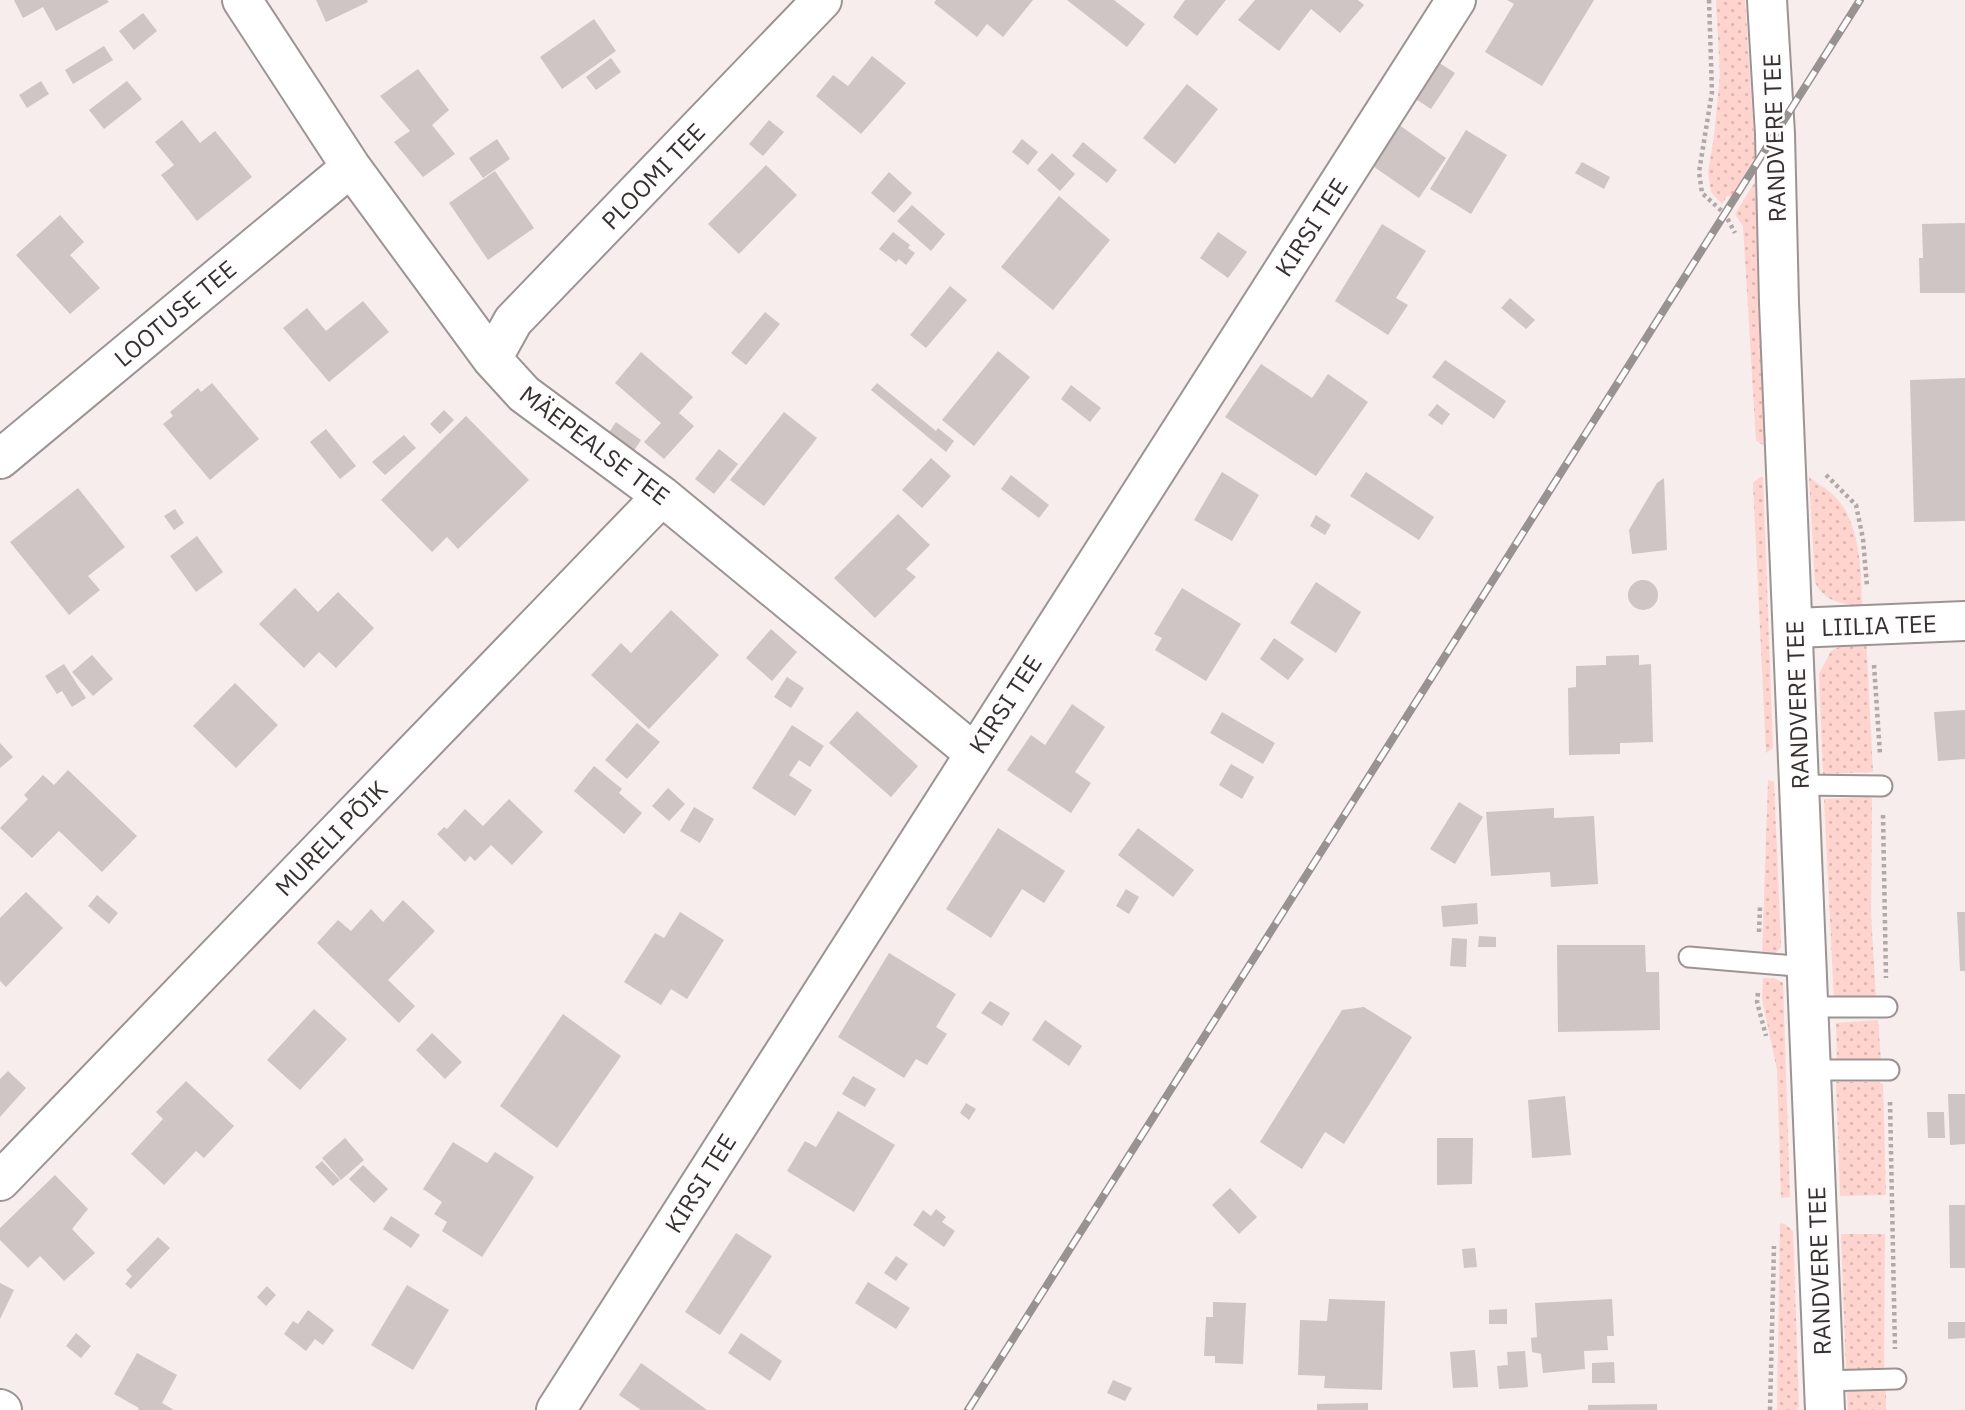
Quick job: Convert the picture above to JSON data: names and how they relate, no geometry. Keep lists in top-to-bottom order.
{
  "streets": {
    "street": [
      "RANDVERE TEE",
      "PLOOMI TEE",
      "KIRSI TEE",
      "LOOTUSE TEE",
      "MÄEPEALSE TEE",
      "LIILIA TEE",
      "MURELI PÕIK"
    ]
  },
  "crossings": [
    ["RANDVERE TEE", "LIILIA TEE"],
    ["PLOOMI TEE", "MÄEPEALSE TEE"],
    ["KIRSI TEE", "MÄEPEALSE TEE"],
    ["LOOTUSE TEE", "MÄEPEALSE TEE"],
    ["MÄEPEALSE TEE", "MURELI PÕIK"]
  ]
}
